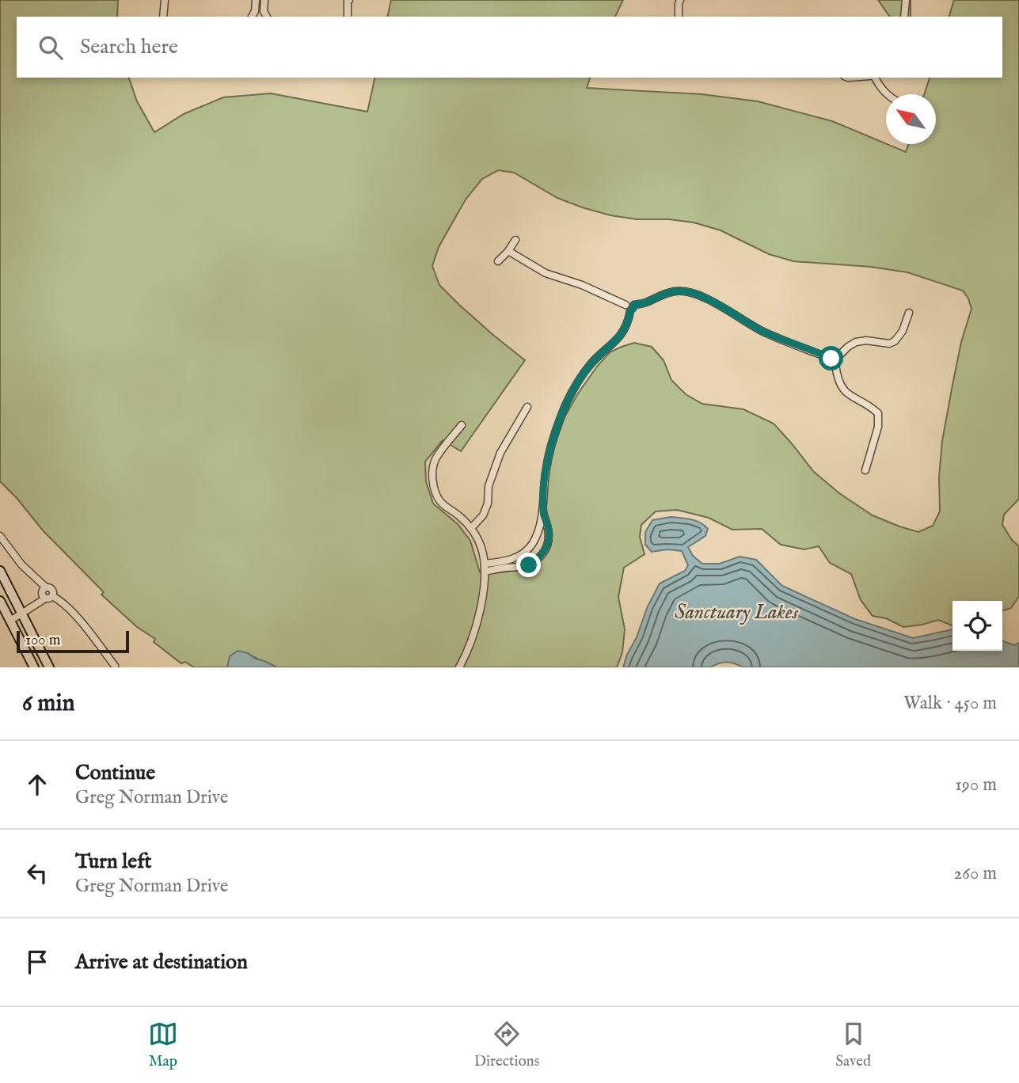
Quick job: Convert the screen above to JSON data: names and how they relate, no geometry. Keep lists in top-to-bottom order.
{
  "water": ["Sanctuary Lakes"],
  "scale_bar": "100 m",
  "north": "top left",
  "page": {
    "search": "Search here",
    "scale": "100 m",
    "heading": ["6 min", "Walk · 450 m"],
    "list": [
      ["Continue", "Greg Norman Drive", "190 m"],
      ["Turn left", "Greg Norman Drive", "260 m"],
      "Arrive at destination"
    ],
    "nav": ["Map", "Directions", "Saved"]
  }
}
